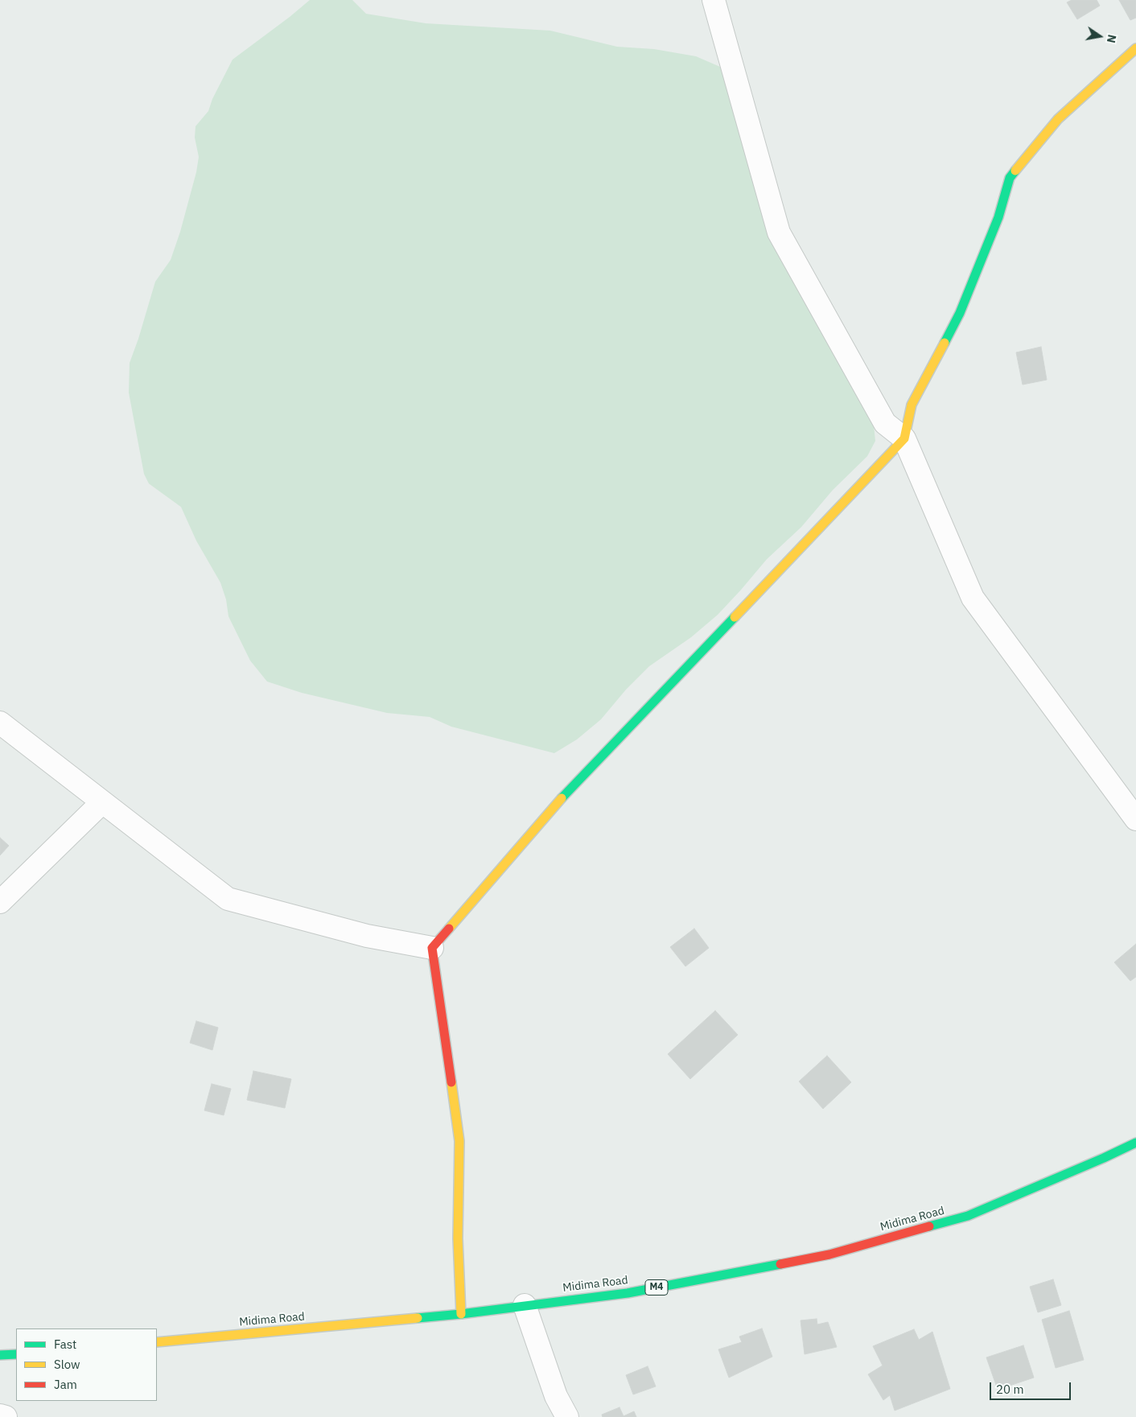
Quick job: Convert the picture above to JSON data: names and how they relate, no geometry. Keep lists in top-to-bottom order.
{
  "streets": {
    "street": ["Midima Road", "M4"]
  },
  "legend": ["Fast", "Slow", "Jam"],
  "scale_bar": "20 m",
  "north": "right"
}
